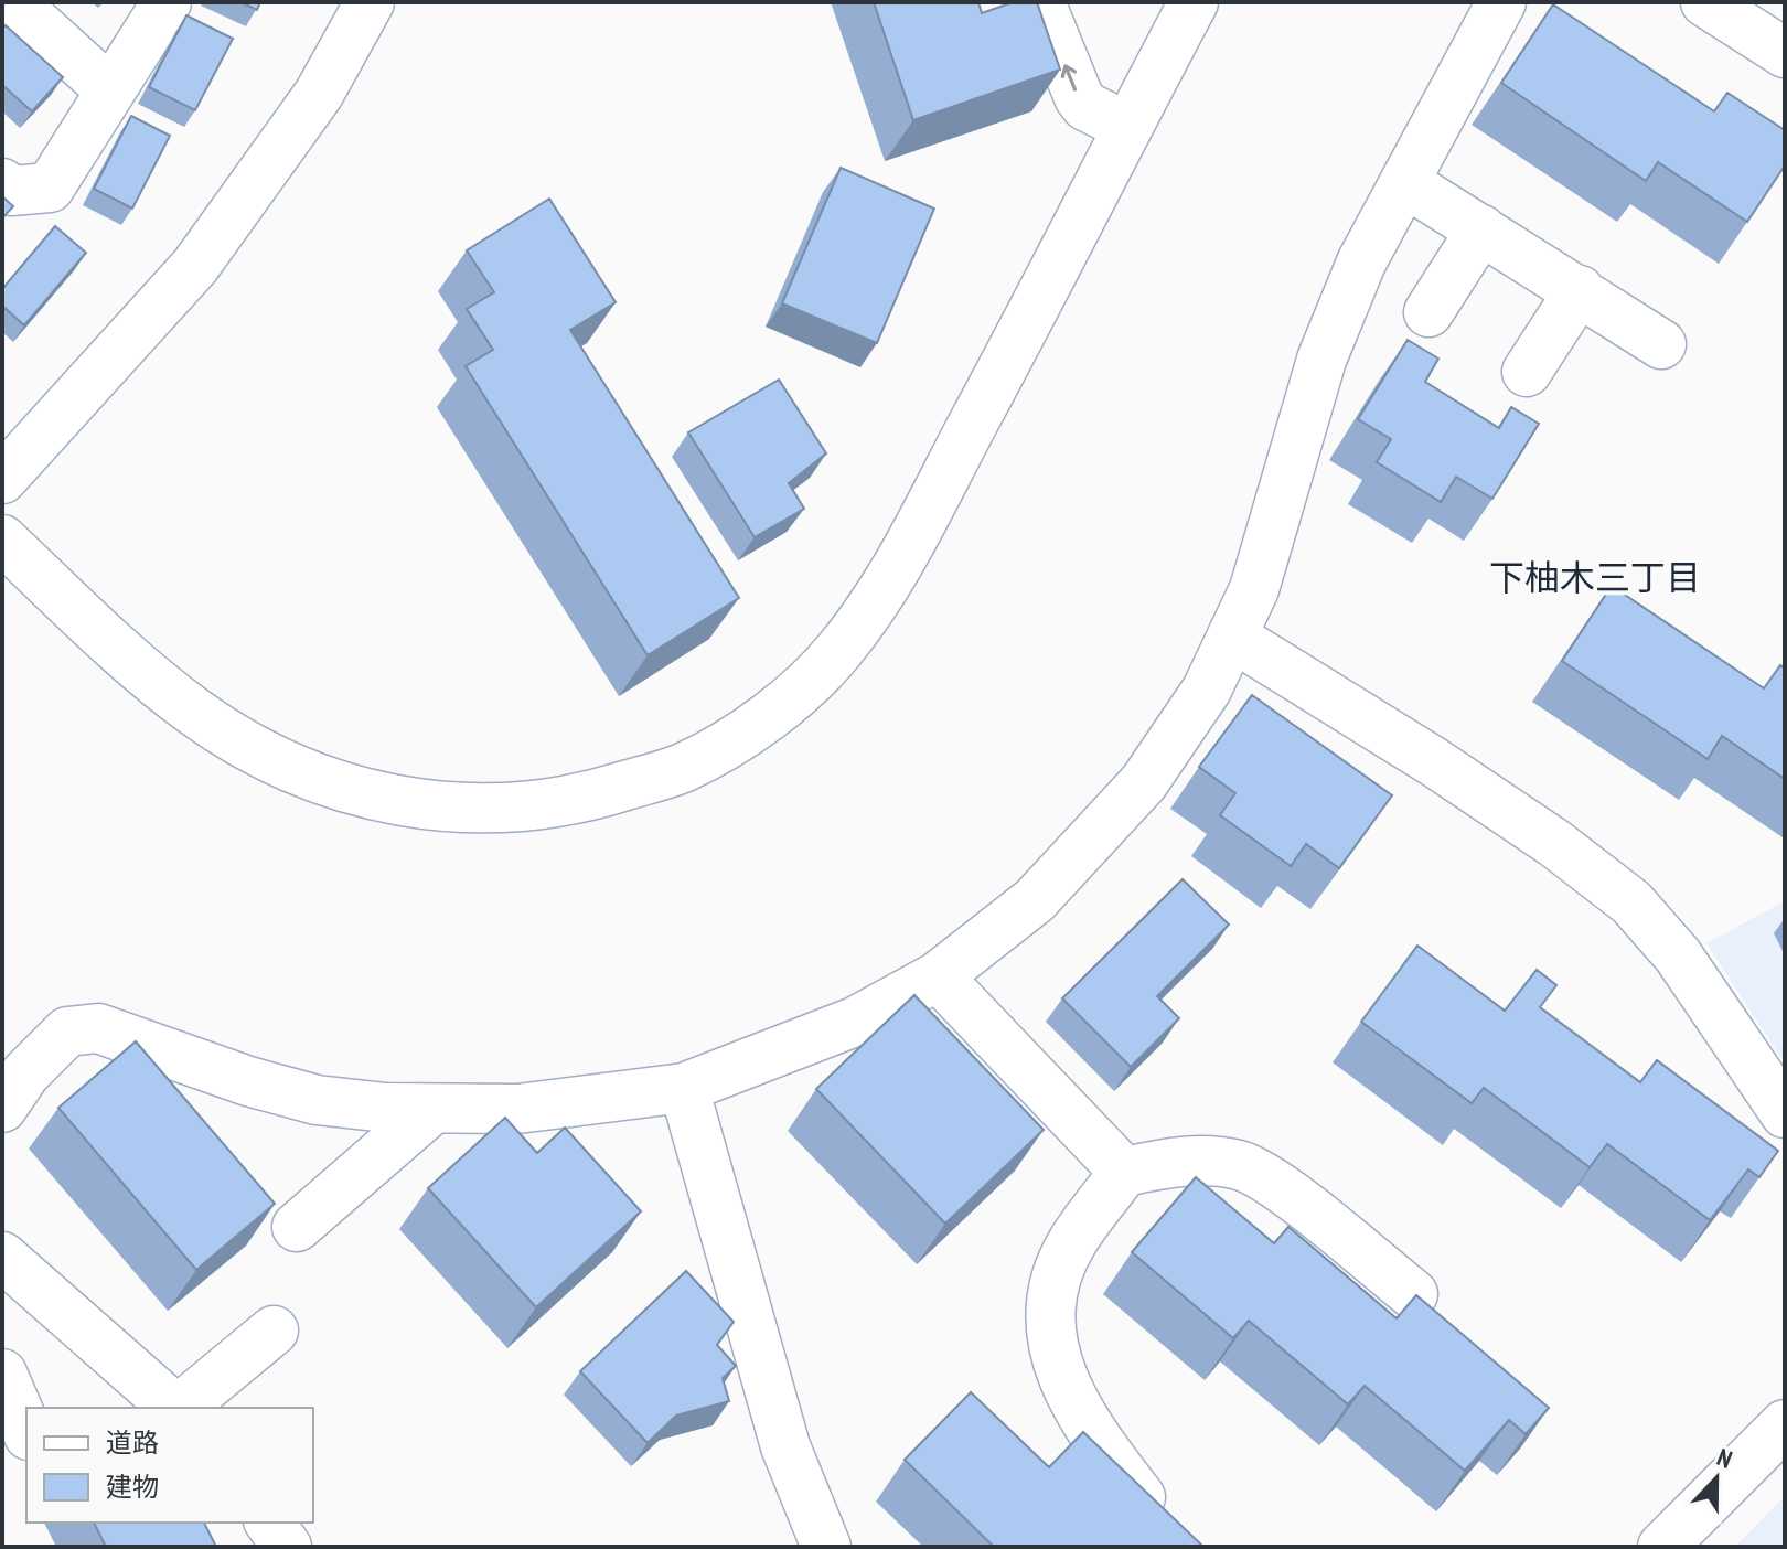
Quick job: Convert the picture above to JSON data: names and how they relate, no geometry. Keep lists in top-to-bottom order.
{
  "districts": ["下柚木三丁目"],
  "legend": ["道路", "建物"],
  "north": "top"
}
